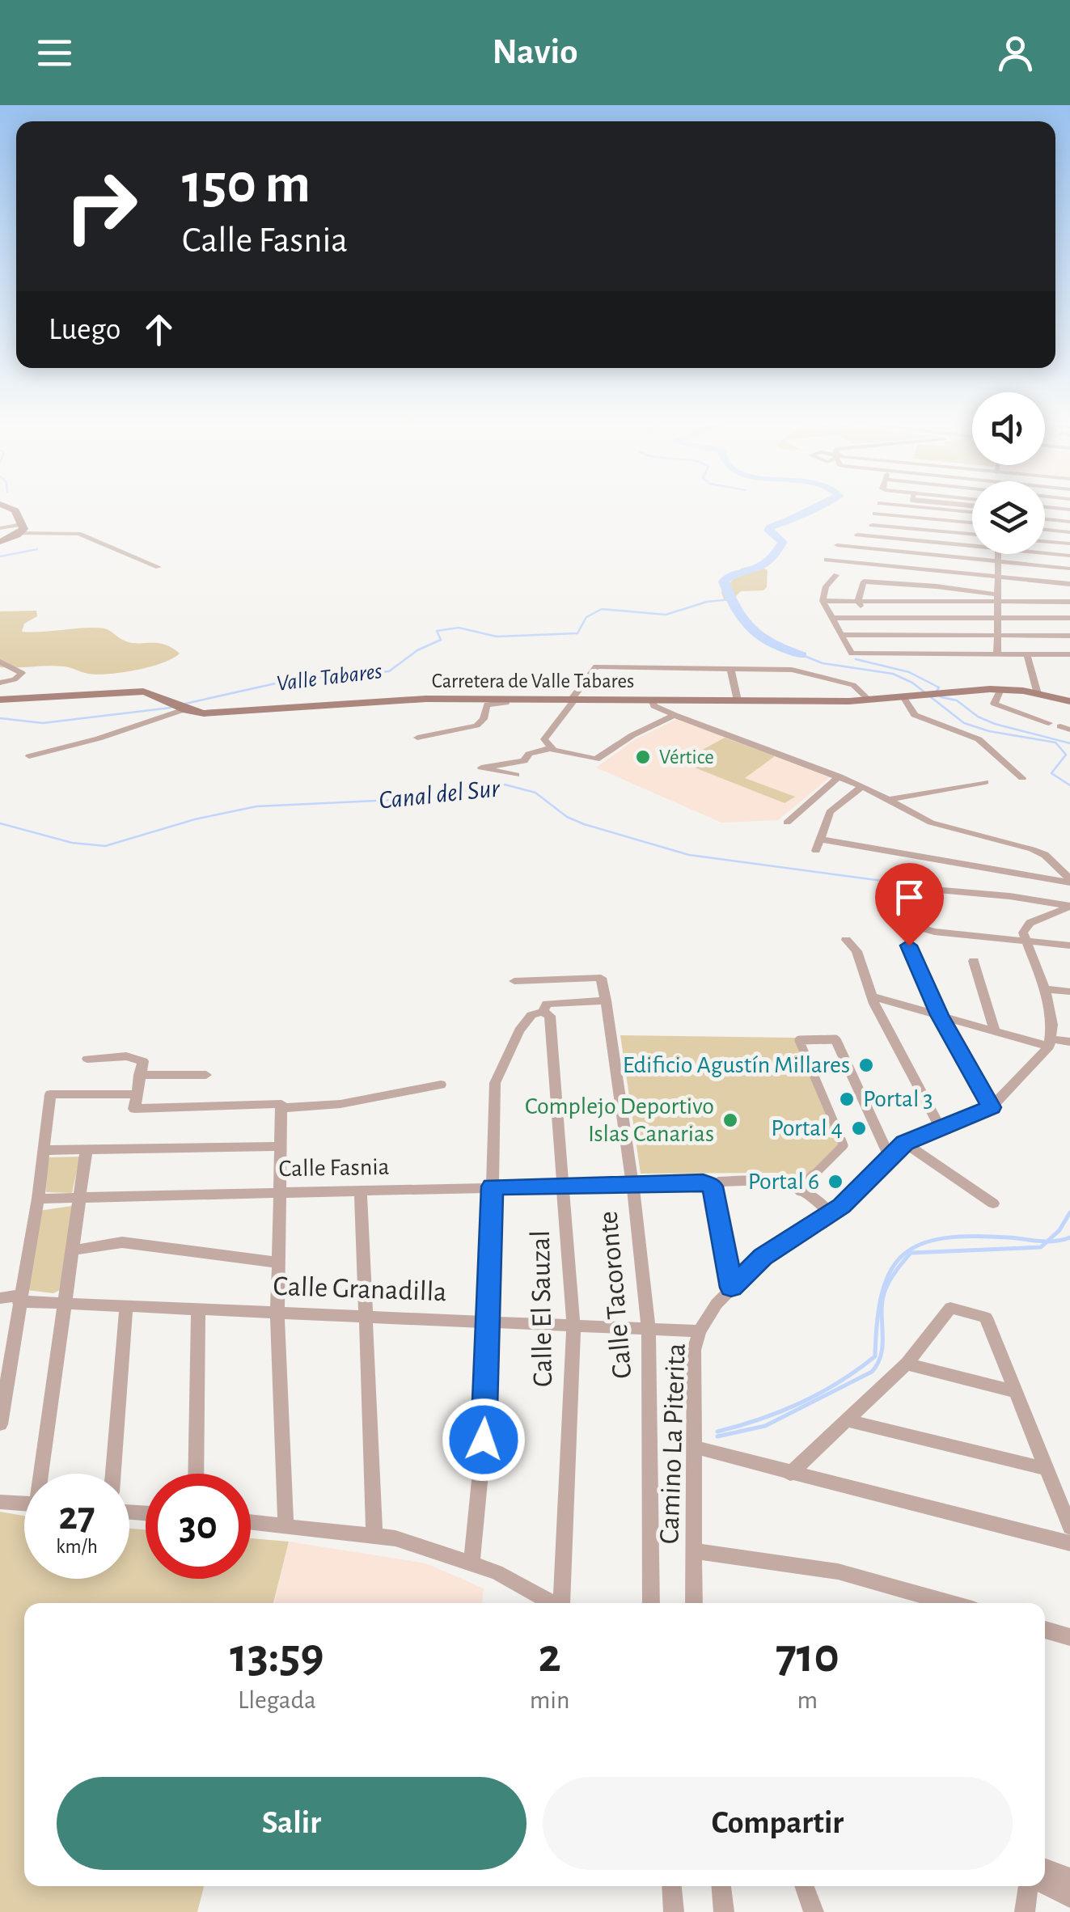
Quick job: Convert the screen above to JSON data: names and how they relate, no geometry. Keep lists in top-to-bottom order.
{
  "streets": {
    "main road": ["Carretera de Valle Tabares"],
    "street": [
      "Calle Fasnia",
      "Calle Granadilla",
      "Calle Tacoronte",
      "Calle El Sauzal",
      "Camino La Piterita"
    ]
  },
  "crossings": [
    ["Calle Fasnia", "Calle Tacoronte"],
    ["Calle Fasnia", "Calle El Sauzal"],
    ["Calle Granadilla", "Calle Tacoronte"],
    ["Calle Granadilla", "Calle El Sauzal"],
    ["Calle Granadilla", "Camino La Piterita"]
  ],
  "water": ["Valle Tabares", "Canal del Sur"],
  "places": [
    "Vértice",
    "Edificio Agustín Millares",
    "Portal 3",
    "Complejo Deportivo Islas Canarias",
    "Portal 4",
    "Portal 6"
  ],
  "page": {
    "header": "Navio",
    "turn": ["150 m", "Calle Fasnia"],
    "then": "Luego",
    "speed": "27 km/h",
    "limit": "30",
    "eta": [
      "13:59",
      "Llegada",
      "2",
      "min",
      "710",
      "m"
    ],
    "buttons": ["Salir", "Compartir"]
  }
}
